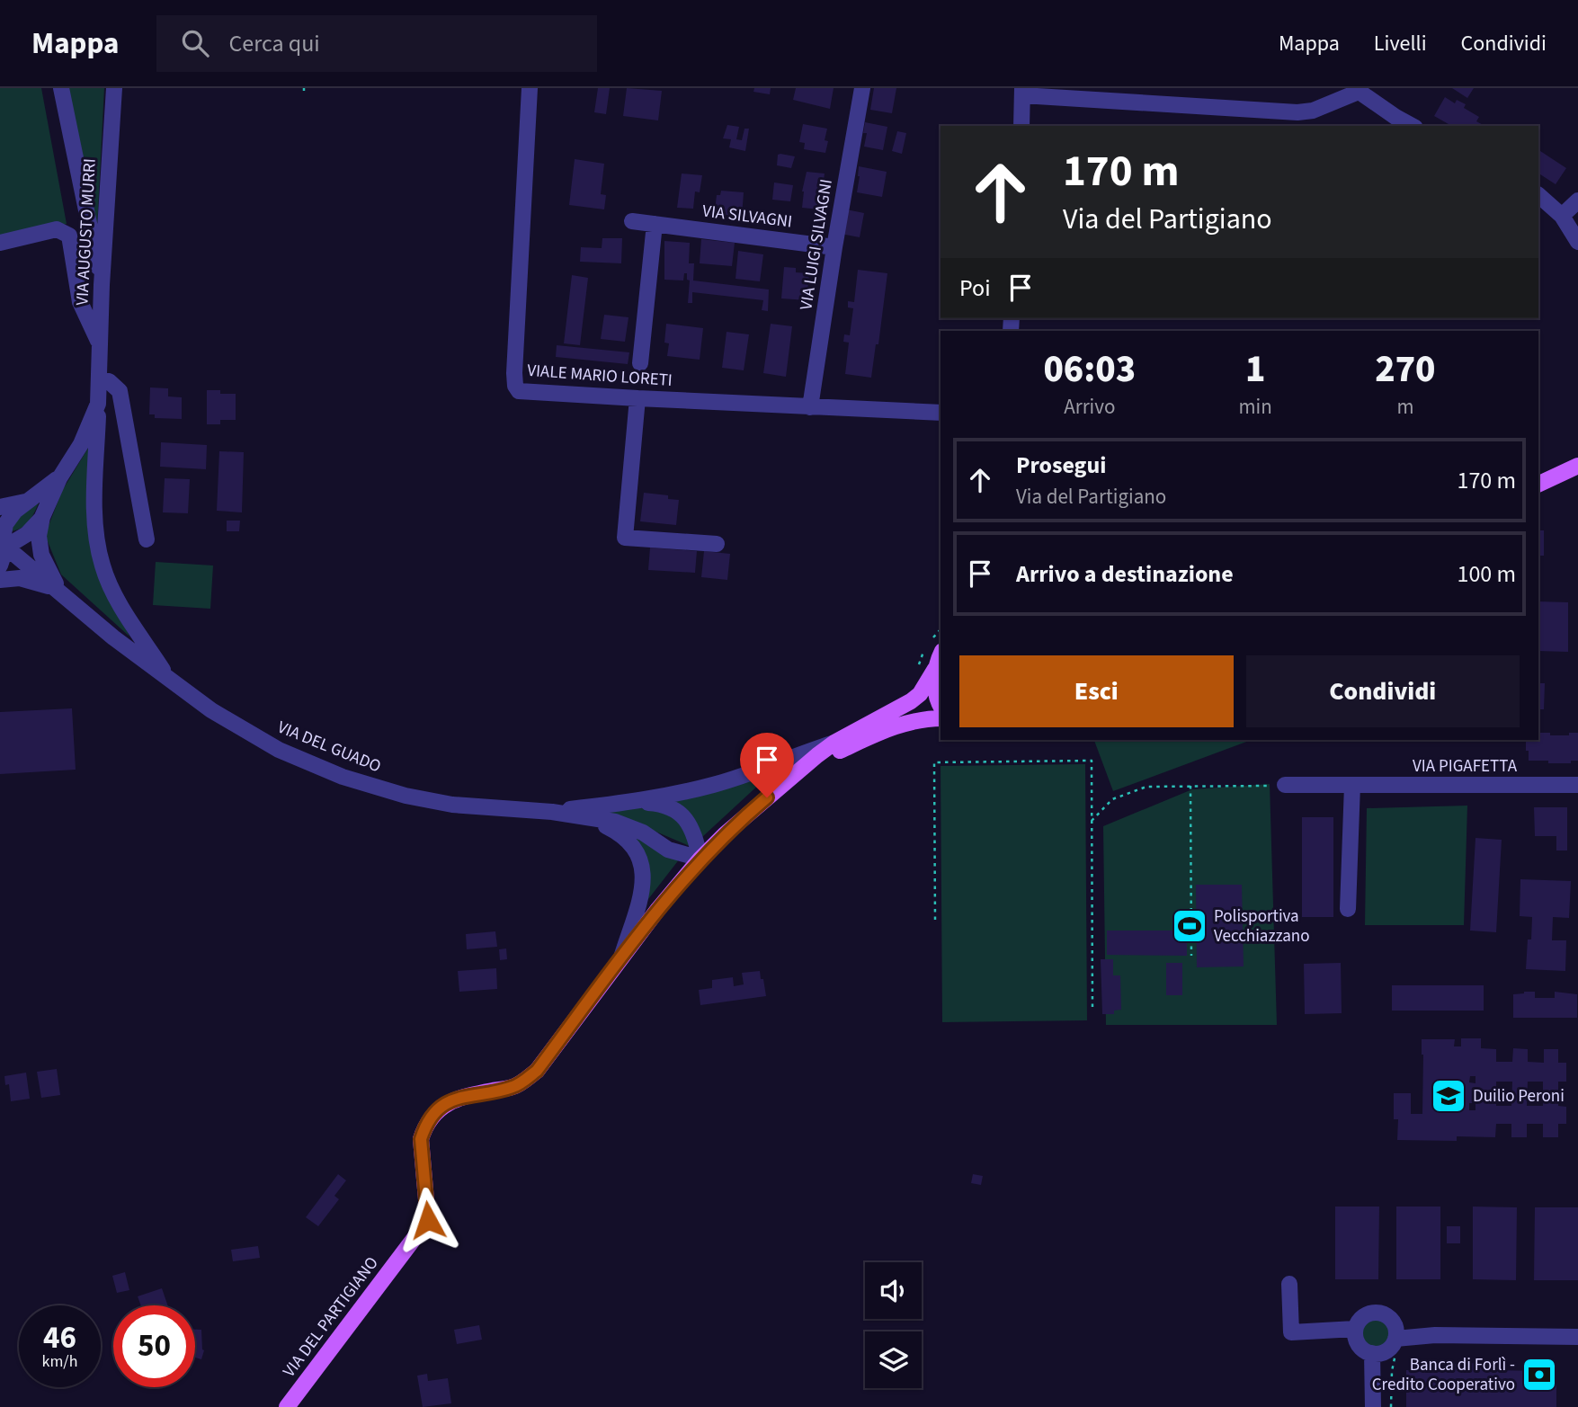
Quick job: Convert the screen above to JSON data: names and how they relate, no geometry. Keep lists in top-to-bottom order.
{
  "streets": {
    "main road": ["VIA DEL PARTIGIANO"],
    "street": [
      "VIA SILVAGNI",
      "VIA AUGUSTO MURRI",
      "VIA LUIGI SILVAGNI",
      "VIALE MARIO LORETI",
      "VIA DEL GUADO",
      "VIA PIGAFETTA"
    ]
  },
  "crossings": [
    ["VIA SILVAGNI", "VIA LUIGI SILVAGNI"],
    ["VIA AUGUSTO MURRI", "VIA DEL GUADO"],
    ["VIA LUIGI SILVAGNI", "VIALE MARIO LORETI"]
  ],
  "places": {
    "sports": ["Polisportiva Vecchiazzano"],
    "school or university": ["Duilio Peroni"],
    "bank": ["Banca di Forlì - Credito Cooperativo"]
  },
  "page": {
    "header": "Mappa",
    "search": "Cerca qui",
    "nav": ["Mappa", "Livelli", "Condividi"],
    "turn": ["170 m", "Via del Partigiano"],
    "then": "Poi",
    "eta": [
      "06:03",
      "Arrivo",
      "1",
      "min",
      "270",
      "m"
    ],
    "list": [
      {
        "name": "Prosegui",
        "note": "Via del Partigiano",
        "value": "170 m"
      },
      {
        "name": "Arrivo a destinazione",
        "value": "100 m"
      }
    ],
    "buttons": ["Esci", "Condividi"],
    "speed": "46 km/h",
    "limit": "50"
  }
}
